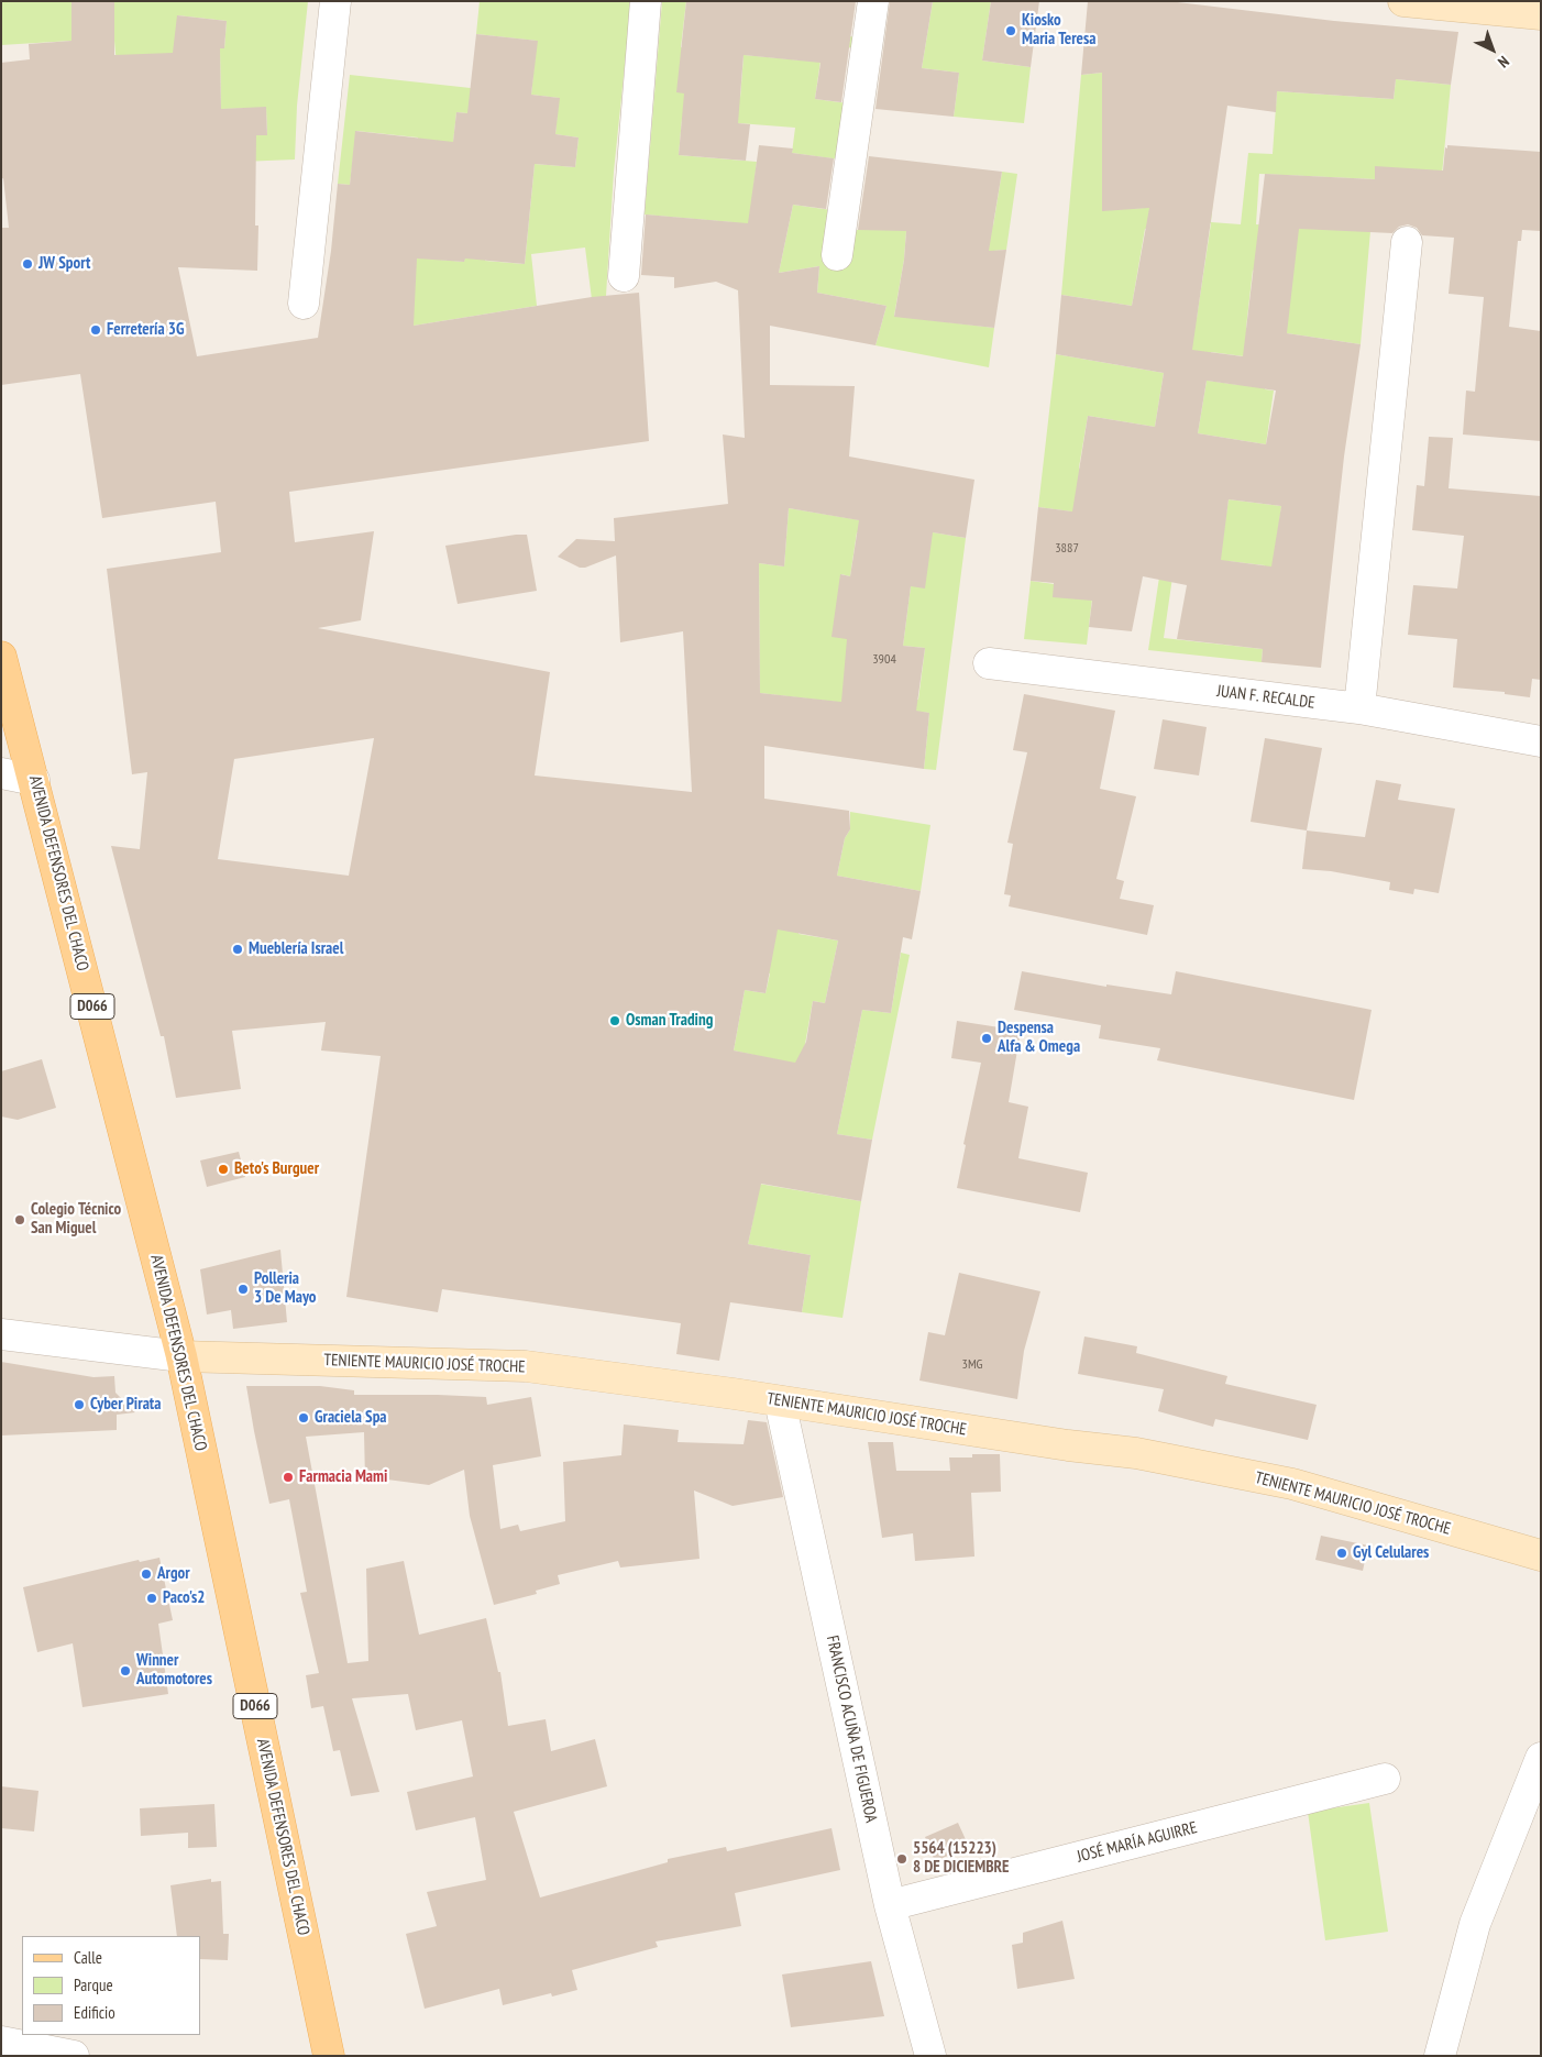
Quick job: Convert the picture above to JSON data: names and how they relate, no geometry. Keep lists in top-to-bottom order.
{
  "streets": {
    "main road": ["AVENIDA DEFENSORES DEL CHACO", "D066"],
    "street": [
      "JUAN F. RECALDE",
      "TENIENTE MAURICIO JOSÉ TROCHE",
      "FRANCISCO ACUÑA DE FIGUEROA",
      "JOSÉ MARÍA AGUIRRE"
    ]
  },
  "crossings": [
    ["AVENIDA DEFENSORES DEL CHACO", "TENIENTE MAURICIO JOSÉ TROCHE"],
    ["TENIENTE MAURICIO JOSÉ TROCHE", "FRANCISCO ACUÑA DE FIGUEROA"],
    ["FRANCISCO ACUÑA DE FIGUEROA", "JOSÉ MARÍA AGUIRRE"]
  ],
  "places": [
    "Kiosko Maria Teresa",
    "JW Sport",
    "Ferretería 3G",
    "Mueblería Israel",
    "Osman Trading",
    "Despensa Alfa & Omega",
    "Beto's Burguer",
    "Colegio Técnico San Miguel",
    "Polleria 3 De Mayo",
    "Cyber Pirata",
    "Graciela Spa",
    "Farmacia Mami",
    "Gyl Celulares",
    "Argor",
    "Paco's2",
    "Winner Automotores",
    "5564 (15223) 8 DE DICIEMBRE"
  ],
  "house_numbers": ["3887", "3904", "3MG"],
  "legend": ["Calle", "Parque", "Edificio"],
  "north": "bottom right"
}
